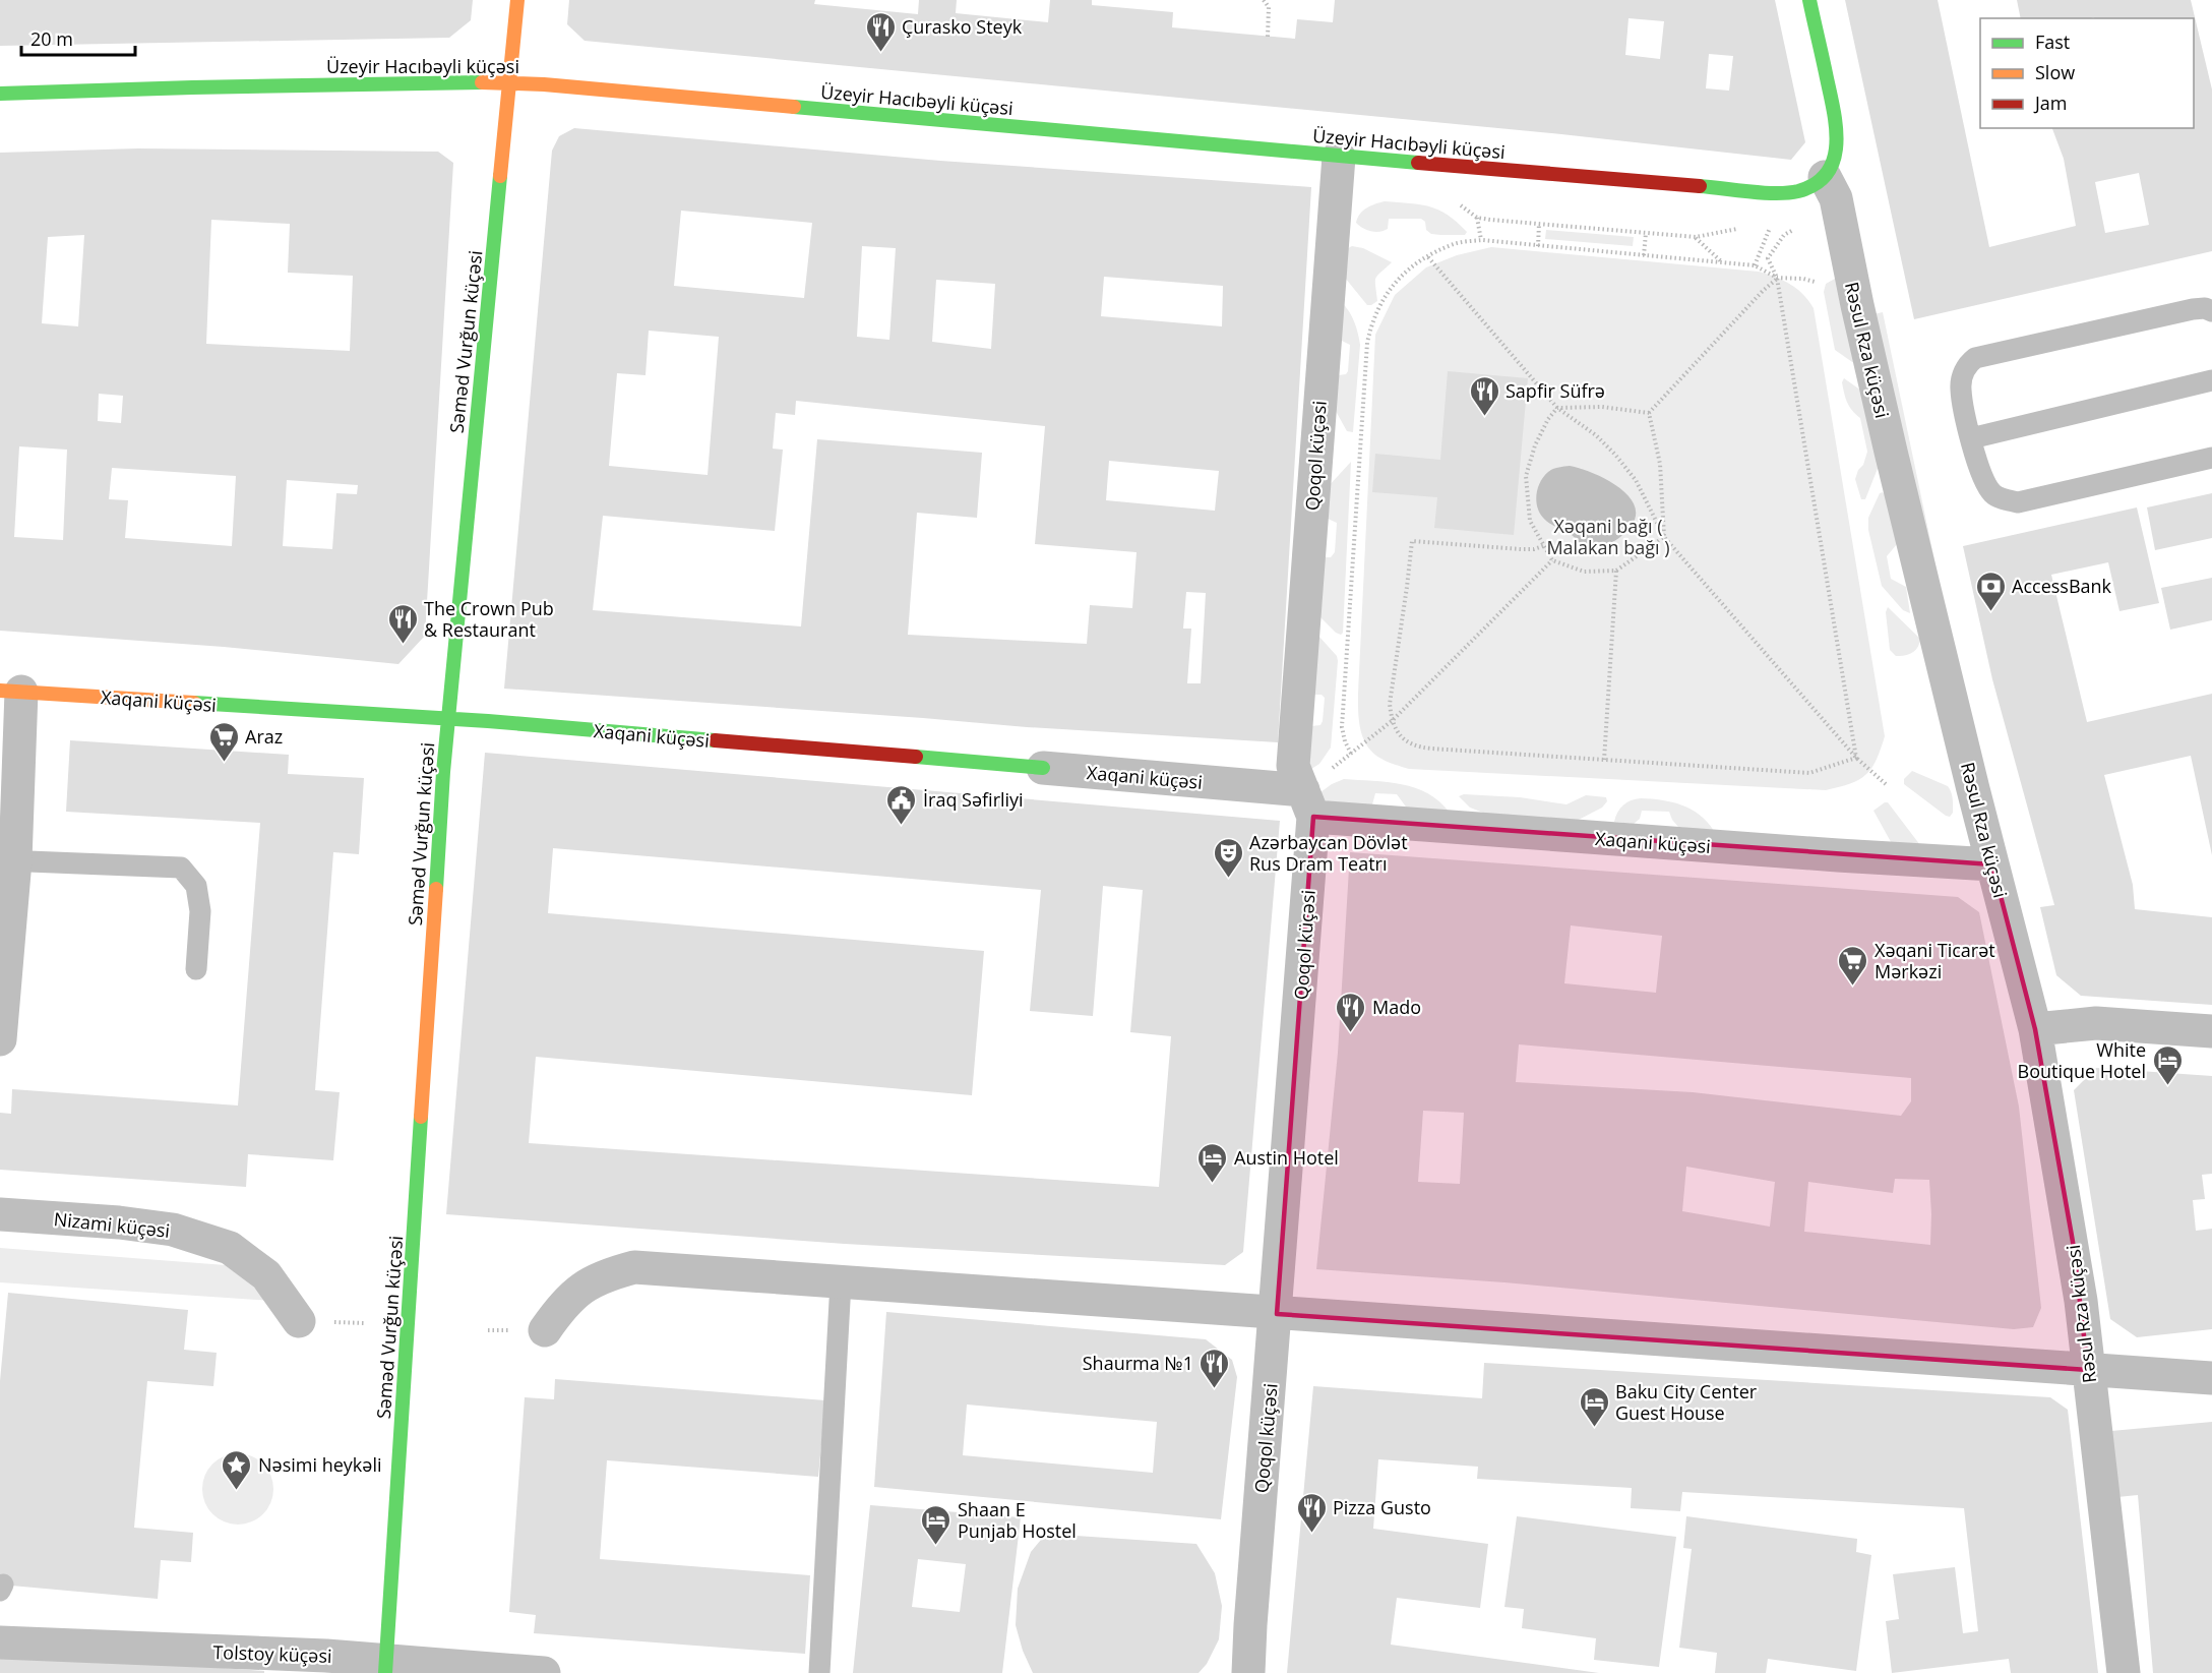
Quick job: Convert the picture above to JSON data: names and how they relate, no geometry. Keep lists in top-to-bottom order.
{
  "streets": {
    "street": [
      "Üzeyir Hacıbəyli küçəsi",
      "Səməd Vurğun küçəsi",
      "Rəsul Rza küçəsi",
      "Qoqol küçəsi",
      "Xaqani küçəsi",
      "Nizami küçəsi",
      "Tolstoy küçəsi"
    ]
  },
  "crossings": [
    ["Üzeyir Hacıbəyli küçəsi", "Səməd Vurğun küçəsi"],
    ["Üzeyir Hacıbəyli küçəsi", "Rəsul Rza küçəsi"],
    ["Üzeyir Hacıbəyli küçəsi", "Qoqol küçəsi"],
    ["Səməd Vurğun küçəsi", "Xaqani küçəsi"],
    ["Səməd Vurğun küçəsi", "Tolstoy küçəsi"],
    ["Rəsul Rza küçəsi", "Xaqani küçəsi"],
    ["Qoqol küçəsi", "Xaqani küçəsi"]
  ],
  "parks": ["Xəqani bağı ( Malakan bağı )"],
  "places": {
    "restaurant": [
      "Çurasko Steyk",
      "Sapfir Süfrə",
      "The Crown Pub & Restaurant",
      "Mado",
      "Shaurma №1",
      "Pizza Gusto"
    ],
    "bank": ["AccessBank"],
    "supermarket": ["Araz", "Xəqani Ticarət Mərkəzi"],
    "public building": ["İraq Səfirliyi"],
    "theatre": ["Azərbaycan Dövlət Rus Dram Teatrı"],
    "hotel": [
      "White Boutique Hotel",
      "Austin Hotel",
      "Baku City Center Guest House",
      "Shaan E Punjab Hostel"
    ],
    "place": ["Nəsimi heykəli"]
  },
  "legend": ["Fast", "Slow", "Jam"],
  "scale_bar": "20 m"
}
